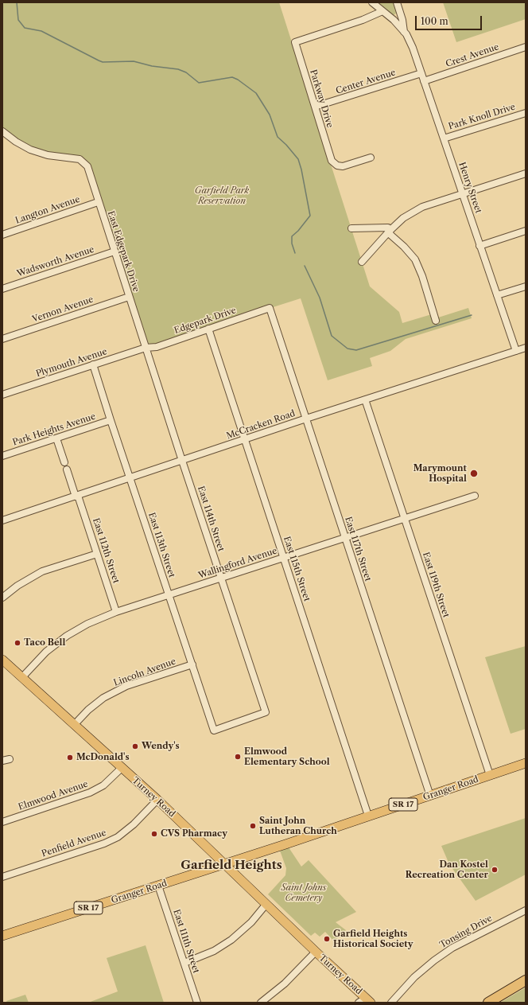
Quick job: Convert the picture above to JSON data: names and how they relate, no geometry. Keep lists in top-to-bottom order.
{
  "streets": {
    "main road": ["Granger Road", "Turney Road", "SR 17"],
    "street": [
      "Crest Avenue",
      "Center Avenue",
      "Parkway Drive",
      "Park Knoll Drive",
      "Henry Street",
      "Langton Avenue",
      "East Edgepark Drive",
      "Wadsworth Avenue",
      "Vernon Avenue",
      "Edgepark Drive",
      "Plymouth Avenue",
      "McCracken Road",
      "Park Heights Avenue",
      "East 114th Street",
      "East 113th Street",
      "East 117th Street",
      "East 112th Street",
      "Wallingford Avenue",
      "East 115th Street",
      "East 119th Street",
      "Lincoln Avenue",
      "Elmwood Avenue",
      "Penfield Avenue",
      "Tonsing Drive",
      "East 111th Street"
    ]
  },
  "crossings": [
    ["Crest Avenue", "Henry Street"],
    ["Center Avenue", "Parkway Drive"],
    ["Center Avenue", "Henry Street"],
    ["Parkway Drive", "Henry Street"],
    ["Park Knoll Drive", "Henry Street"],
    ["Henry Street", "McCracken Road"],
    ["Langton Avenue", "East Edgepark Drive"],
    ["East Edgepark Drive", "Wadsworth Avenue"],
    ["East Edgepark Drive", "Vernon Avenue"],
    ["East Edgepark Drive", "Edgepark Drive"],
    ["East Edgepark Drive", "Plymouth Avenue"],
    ["East Edgepark Drive", "East 114th Street"],
    ["Edgepark Drive", "Plymouth Avenue"],
    ["Edgepark Drive", "East 114th Street"],
    ["Edgepark Drive", "East 117th Street"],
    ["Edgepark Drive", "East 115th Street"],
    ["Plymouth Avenue", "East 114th Street"],
    ["Plymouth Avenue", "East 113th Street"],
    ["McCracken Road", "East 114th Street"],
    ["McCracken Road", "East 113th Street"],
    ["McCracken Road", "East 117th Street"],
    ["McCracken Road", "East 112th Street"],
    ["McCracken Road", "East 115th Street"],
    ["McCracken Road", "East 119th Street"],
    ["Park Heights Avenue", "East 113th Street"],
    ["East 114th Street", "East 113th Street"],
    ["East 114th Street", "Wallingford Avenue"],
    ["East 113th Street", "Wallingford Avenue"],
    ["East 113th Street", "Lincoln Avenue"],
    ["East 117th Street", "Wallingford Avenue"],
    ["East 117th Street", "Granger Road"],
    ["East 112th Street", "Wallingford Avenue"],
    ["Wallingford Avenue", "East 115th Street"],
    ["Wallingford Avenue", "East 119th Street"],
    ["Wallingford Avenue", "Turney Road"],
    ["East 115th Street", "Granger Road"],
    ["East 119th Street", "Granger Road"],
    ["Lincoln Avenue", "Turney Road"],
    ["Granger Road", "Turney Road"],
    ["Granger Road", "East 111th Street"],
    ["Elmwood Avenue", "Turney Road"],
    ["Turney Road", "Penfield Avenue"]
  ],
  "districts": ["Garfield Heights"],
  "parks": ["Garfield Park Reservation", "Saint Johns Cemetery"],
  "places": [
    "Marymount Hospital",
    "Taco Bell",
    "Wendy's",
    "Elmwood Elementary School",
    "McDonald's",
    "Saint John Lutheran Church",
    "CVS Pharmacy",
    "Dan Kostel Recreation Center",
    "Garfield Heights Historical Society"
  ],
  "scale_bar": "100 m"
}
